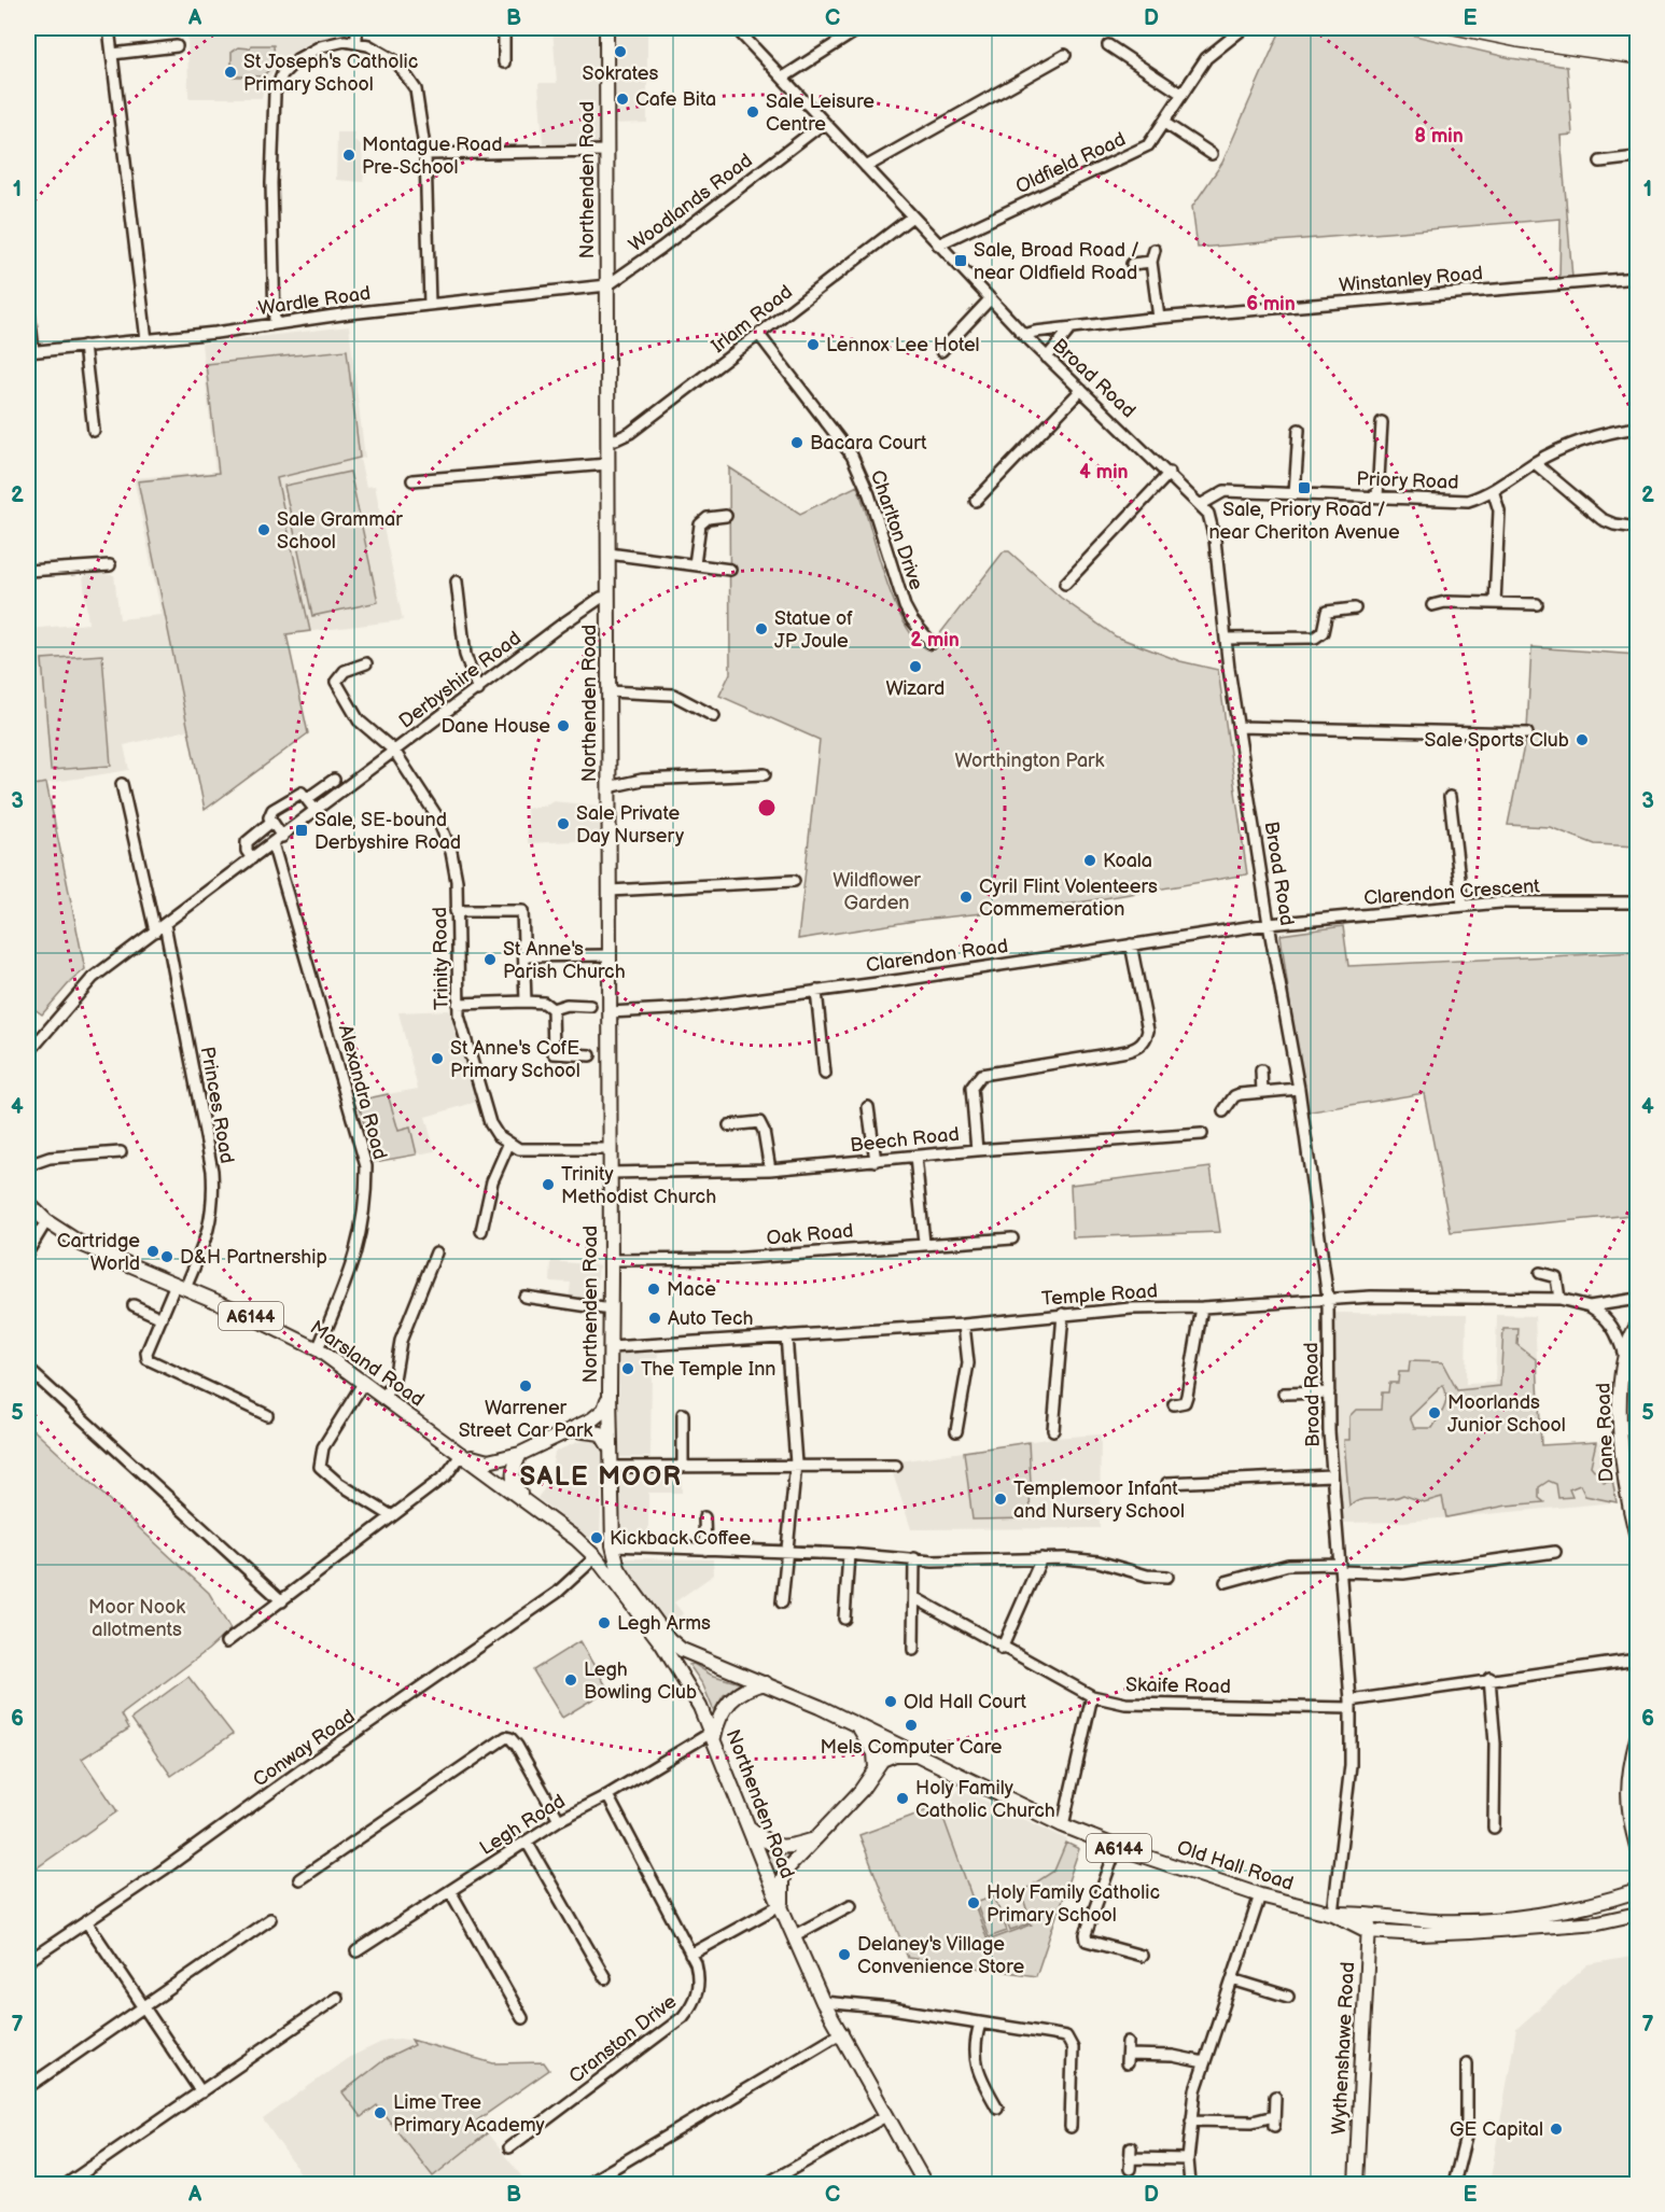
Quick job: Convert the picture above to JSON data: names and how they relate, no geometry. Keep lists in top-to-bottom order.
{
  "streets": {
    "main road": [
      "Northenden Road",
      "A6144",
      "Marsland Road",
      "Dane Road",
      "Old Hall Road",
      "Wythenshawe Road"
    ],
    "street": [
      "Oldfield Road",
      "Woodlands Road",
      "Winstanley Road",
      "Wardle Road",
      "Irlam Road",
      "Broad Road",
      "Priory Road",
      "Charlton Drive",
      "Derbyshire Road",
      "Clarendon Crescent",
      "Clarendon Road",
      "Trinity Road",
      "Alexandra Road",
      "Princes Road",
      "Beech Road",
      "Oak Road",
      "Temple Road",
      "Skaife Road",
      "Conway Road",
      "Legh Road",
      "Cranston Drive"
    ]
  },
  "crossings": [
    ["Oldfield Road", "Broad Road"],
    ["Northenden Road", "Woodlands Road"],
    ["Northenden Road", "Wardle Road"],
    ["Northenden Road", "Irlam Road"],
    ["Northenden Road", "Derbyshire Road"],
    ["Northenden Road", "Clarendon Road"],
    ["Northenden Road", "Beech Road"],
    ["Northenden Road", "Oak Road"],
    ["Northenden Road", "Temple Road"],
    ["Northenden Road", "Marsland Road"],
    ["Northenden Road", "Conway Road"],
    ["Northenden Road", "Legh Road"],
    ["Northenden Road", "Old Hall Road"],
    ["Woodlands Road", "Wardle Road"],
    ["Woodlands Road", "Broad Road"],
    ["Winstanley Road", "Broad Road"],
    ["Irlam Road", "Broad Road"],
    ["Irlam Road", "Charlton Drive"],
    ["Broad Road", "Priory Road"],
    ["Broad Road", "Clarendon Crescent"],
    ["Broad Road", "Clarendon Road"],
    ["Broad Road", "Temple Road"],
    ["Broad Road", "Skaife Road"],
    ["Broad Road", "Old Hall Road"],
    ["Derbyshire Road", "Trinity Road"],
    ["Derbyshire Road", "Alexandra Road"],
    ["Derbyshire Road", "Princes Road"],
    ["Clarendon Crescent", "Clarendon Road"],
    ["Alexandra Road", "Marsland Road"],
    ["Princes Road", "Marsland Road"],
    ["Temple Road", "Dane Road"],
    ["A6144", "Marsland Road"],
    ["Marsland Road", "Conway Road"],
    ["Legh Road", "Old Hall Road"],
    ["Legh Road", "Cranston Drive"],
    ["Old Hall Road", "Wythenshawe Road"]
  ],
  "districts": ["SALE MOOR"],
  "parks": ["Worthington Park", "Wildflower Garden", "Moor Nook allotments"],
  "places": {
    "other": [
      "Sokrates",
      "St Joseph's Catholic Primary School",
      "Cafe Bita",
      "Sale Leisure Centre",
      "Montague Road Pre-School",
      "Lennox Lee Hotel",
      "Bacara Court",
      "Sale Grammar School",
      "Statue of JP Joule",
      "Wizard",
      "Dane House",
      "Sale Sports Club",
      "Sale Private Day Nursery",
      "Koala",
      "Cyril Flint Volenteers Commemeration",
      "St Anne's Parish Church",
      "St Anne's CofE Primary School",
      "Trinity Methodist Church",
      "Cartridge World",
      "D&H Partnership",
      "Mace",
      "Auto Tech",
      "The Temple Inn",
      "Warrener Street Car Park",
      "Moorlands Junior School",
      "Templemoor Infant and Nursery School",
      "Kickback Coffee",
      "Legh Arms",
      "Legh Bowling Club",
      "Old Hall Court",
      "Mels Computer Care",
      "Holy Family Catholic Church",
      "Holy Family Catholic Primary School",
      "Delaney's Village Convenience Store",
      "Lime Tree Primary Academy",
      "GE Capital"
    ],
    "transit": ["Sale, Broad Road / near Oldfield Road", "Sale, Priory Road / near Cheriton Avenue", "Sale, SE-bound Derbyshire Road"]
  },
  "grid": {
    "columns": [
      "A",
      "B",
      "C",
      "D",
      "E"
    ],
    "rows": [
      "1",
      "2",
      "3",
      "4",
      "5",
      "6",
      "7"
    ]
  },
  "rings": [
    "8 min",
    "6 min",
    "4 min",
    "2 min"
  ]
}
